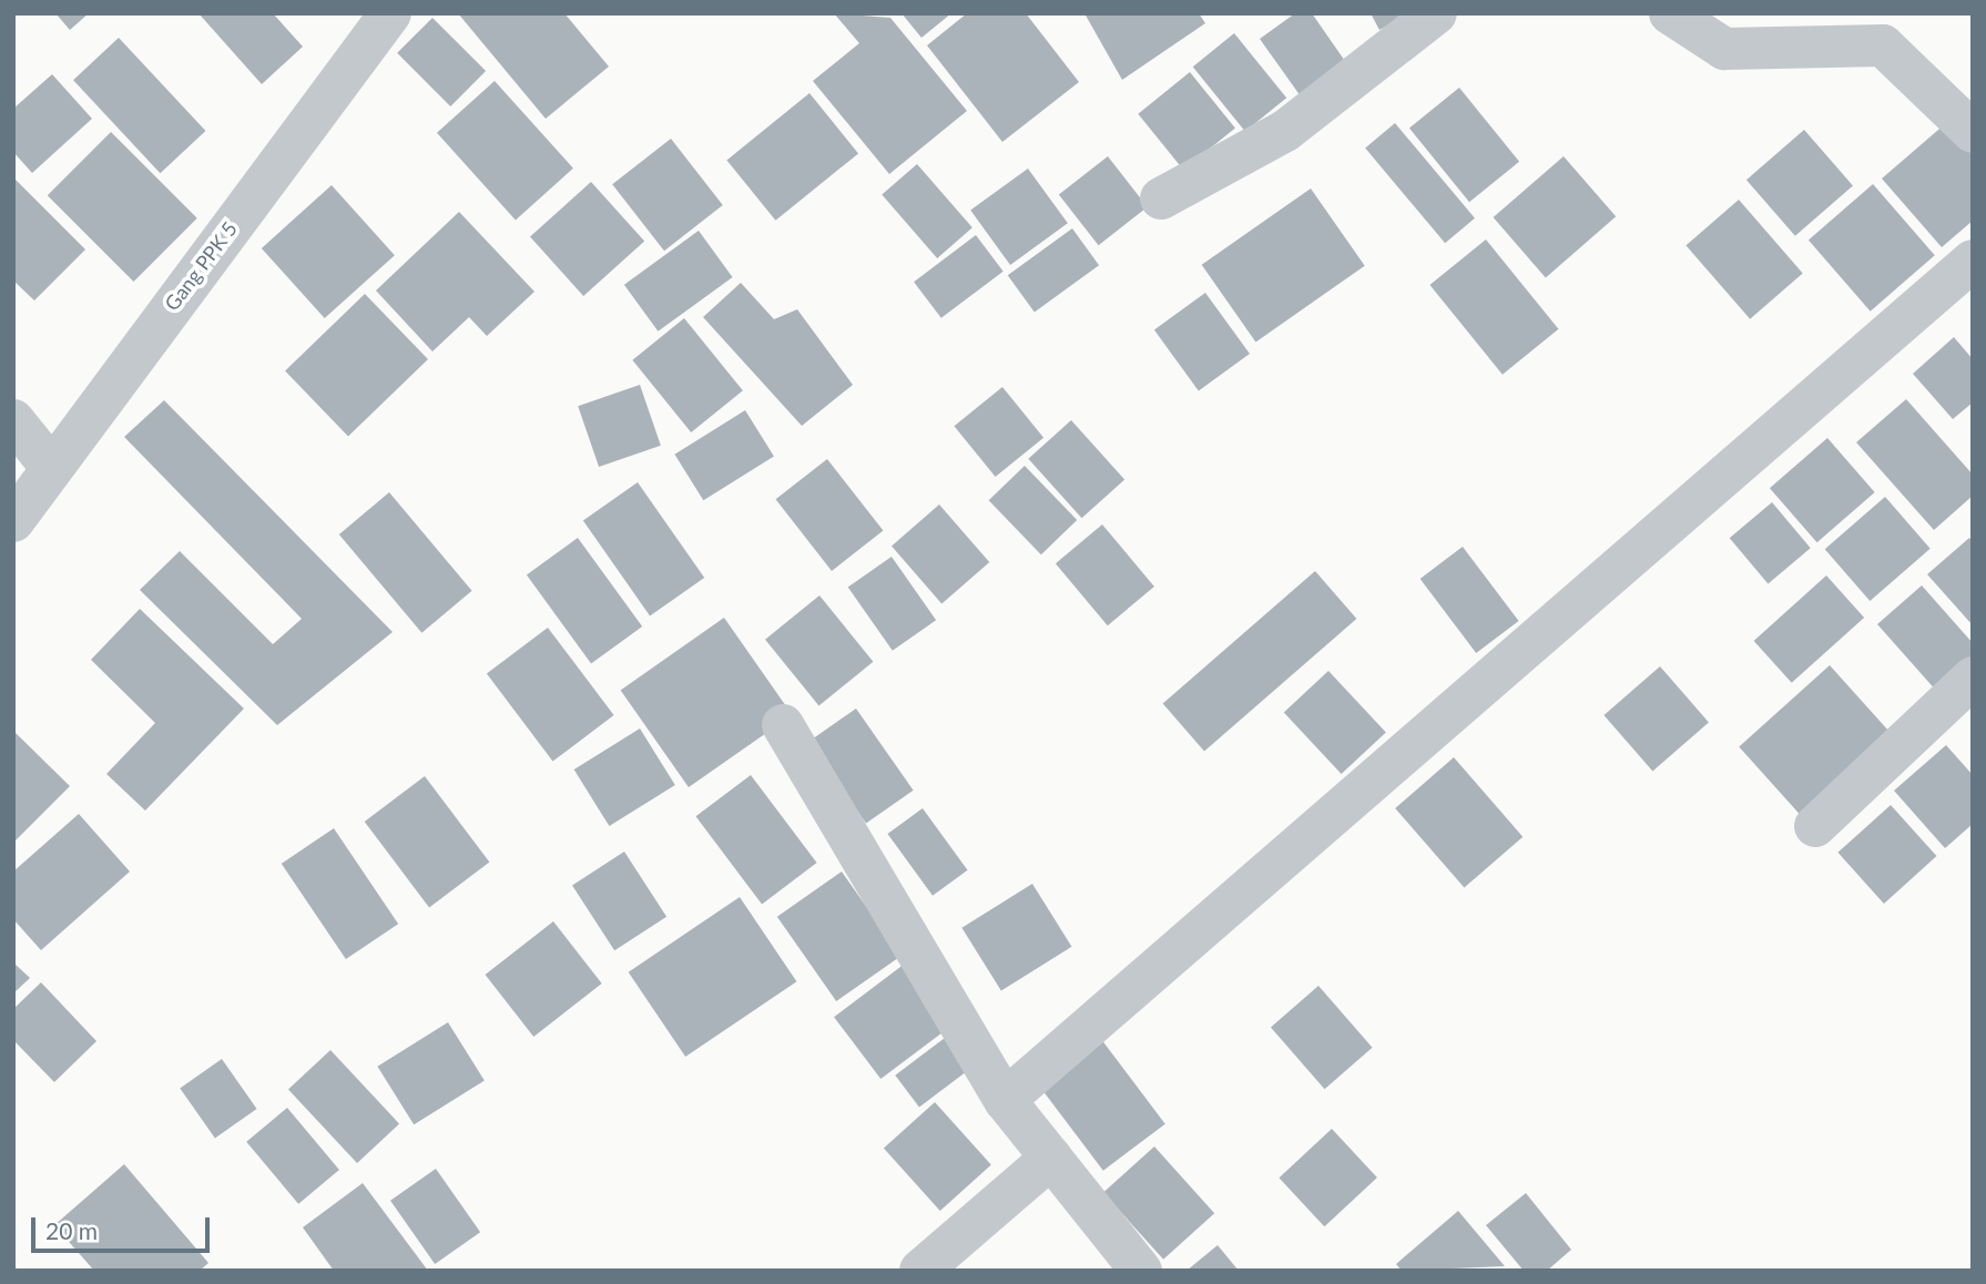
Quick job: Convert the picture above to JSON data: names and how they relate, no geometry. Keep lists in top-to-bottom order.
{
  "streets": {
    "street": ["Gang PPK 5"]
  },
  "scale_bar": "20 m"
}
